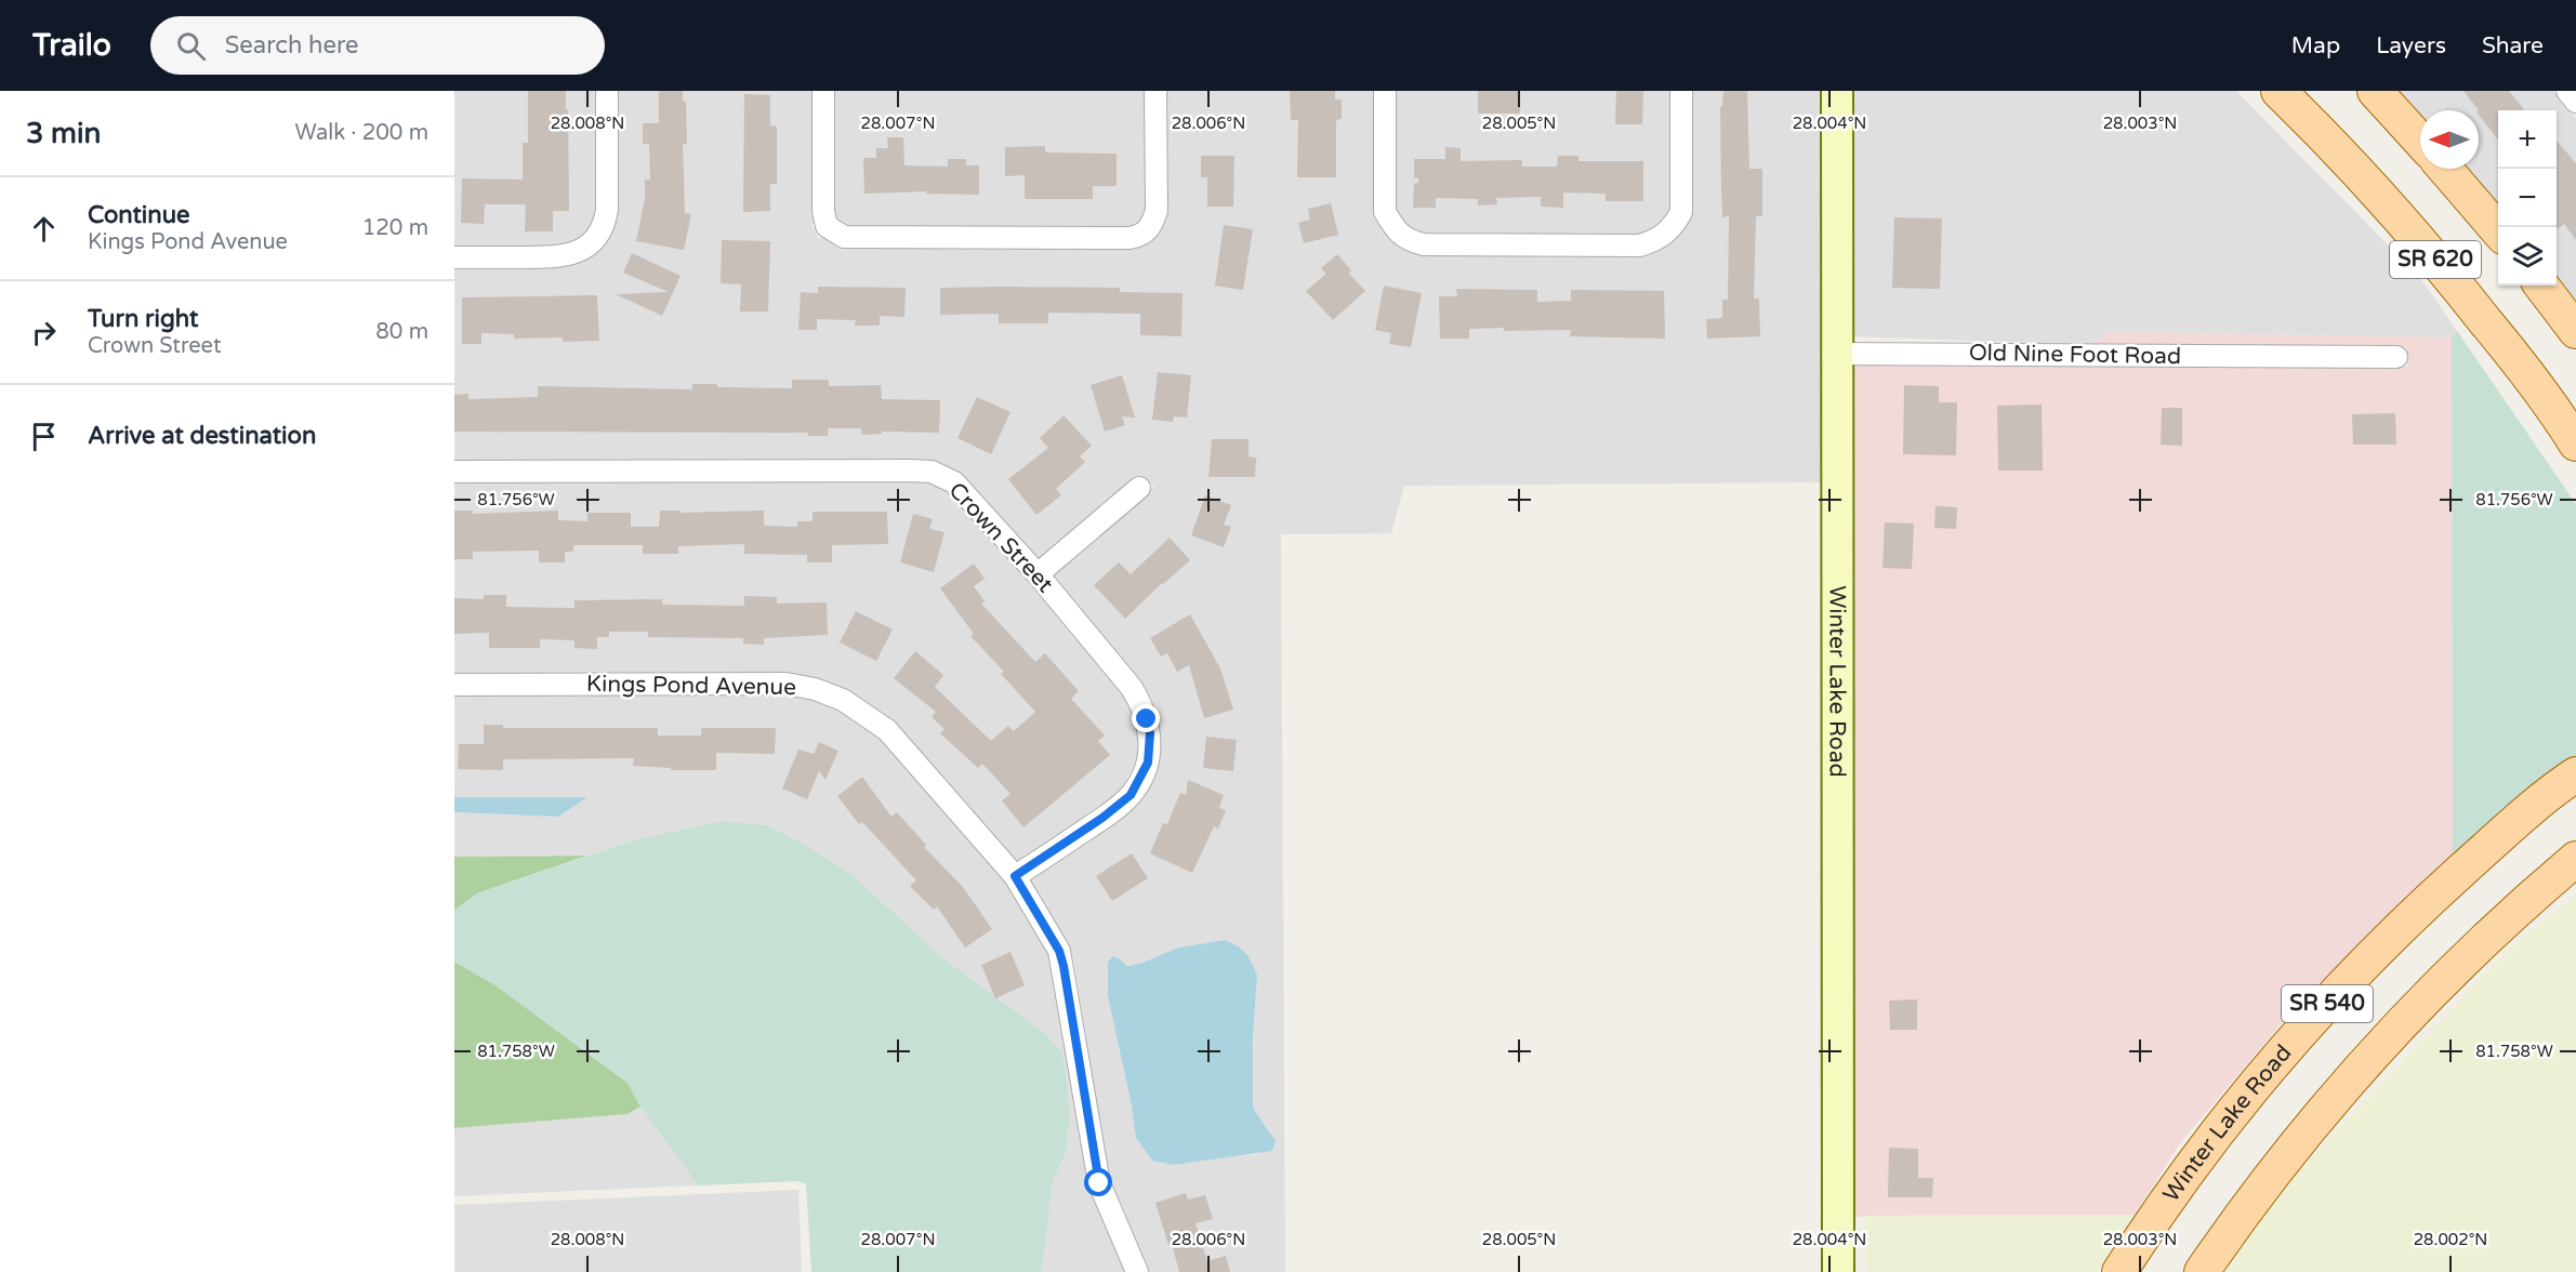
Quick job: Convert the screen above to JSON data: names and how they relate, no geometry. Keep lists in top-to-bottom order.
{
  "streets": {
    "main road": ["SR 620", "Winter Lake Road", "SR 540"],
    "street": ["Old Nine Foot Road", "Crown Street", "Kings Pond Avenue"]
  },
  "crossings": [
    ["Old Nine Foot Road", "Winter Lake Road"],
    ["Crown Street", "Kings Pond Avenue"]
  ],
  "north": "left",
  "page": {
    "header": "Trailo",
    "search": "Search here",
    "nav": ["Map", "Layers", "Share"],
    "heading": ["3 min", "Walk · 200 m"],
    "map_buttons": ["+", "−"],
    "list": [
      ["Continue", "Kings Pond Avenue", "120 m"],
      ["Turn right", "Crown Street", "80 m"],
      "Arrive at destination"
    ]
  },
  "coordinates": [
    "28.008°N",
    "28.007°N",
    "28.006°N",
    "28.005°N",
    "28.004°N",
    "28.003°N",
    "81.756°W",
    "81.758°W",
    "28.002°N"
  ]
}
